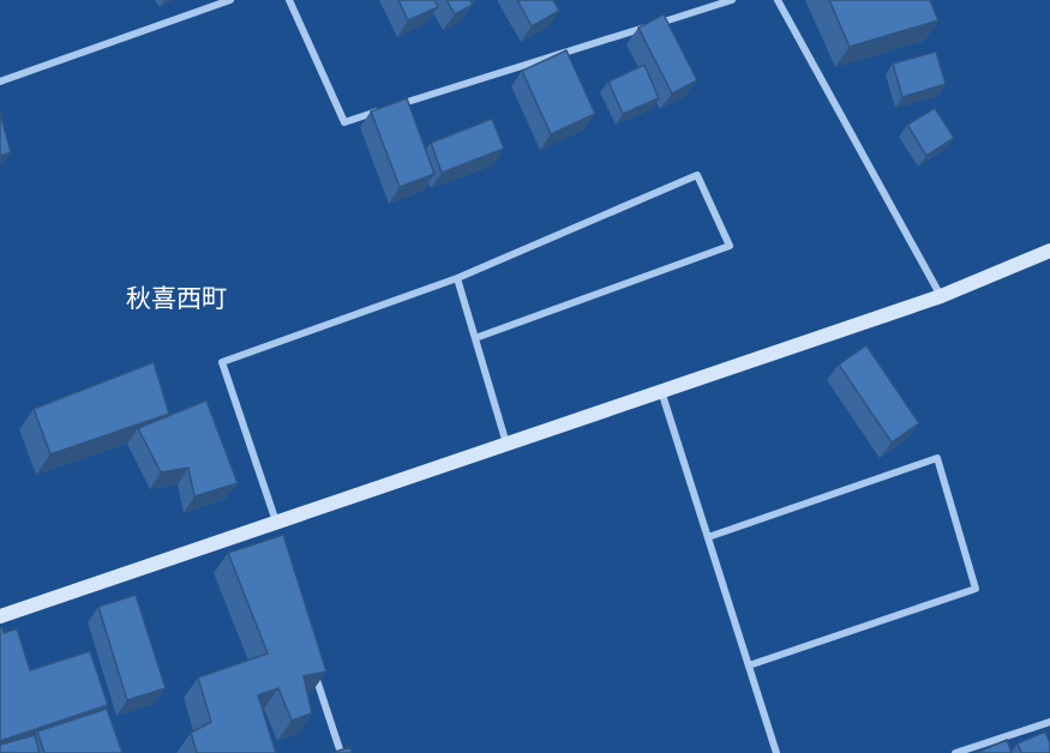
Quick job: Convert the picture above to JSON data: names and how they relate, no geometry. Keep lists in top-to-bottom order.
{
  "districts": ["秋喜西町"]
}
